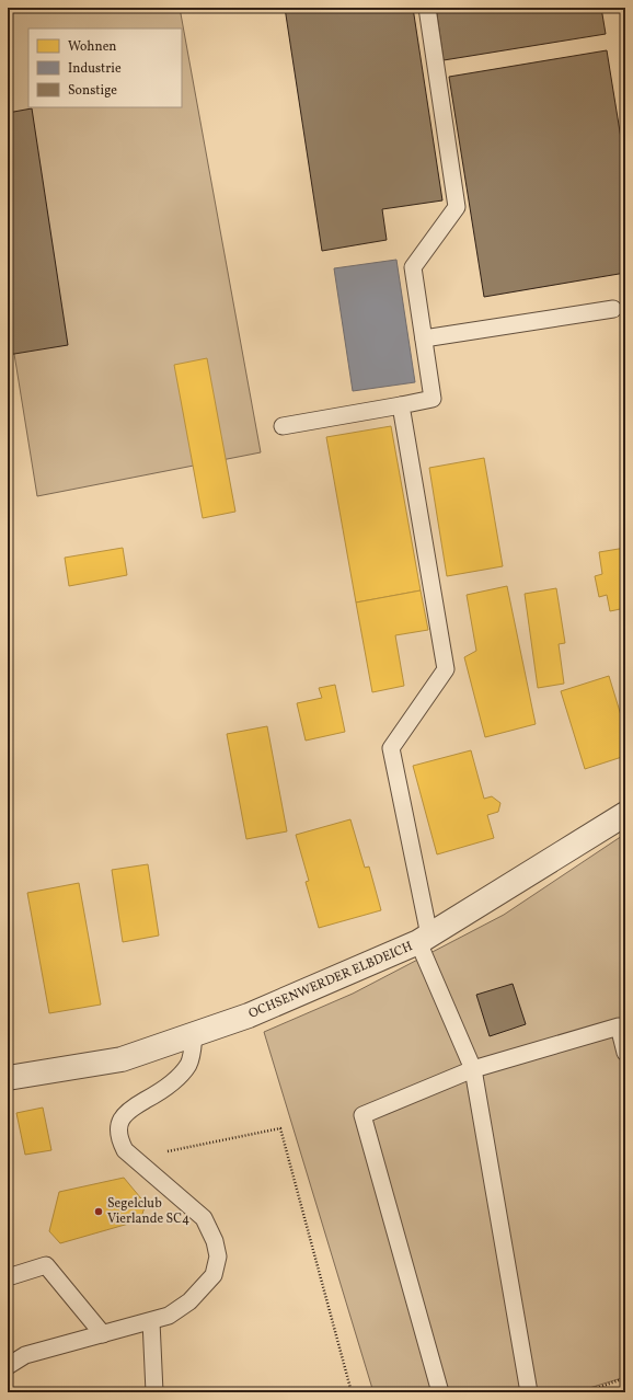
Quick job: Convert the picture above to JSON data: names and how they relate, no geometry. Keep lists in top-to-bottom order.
{
  "streets": {
    "street": ["OCHSENWERDER ELBDEICH"]
  },
  "places": ["Segelclub Vierlande SC4"],
  "legend": ["Wohnen", "Industrie", "Sonstige"]
}
